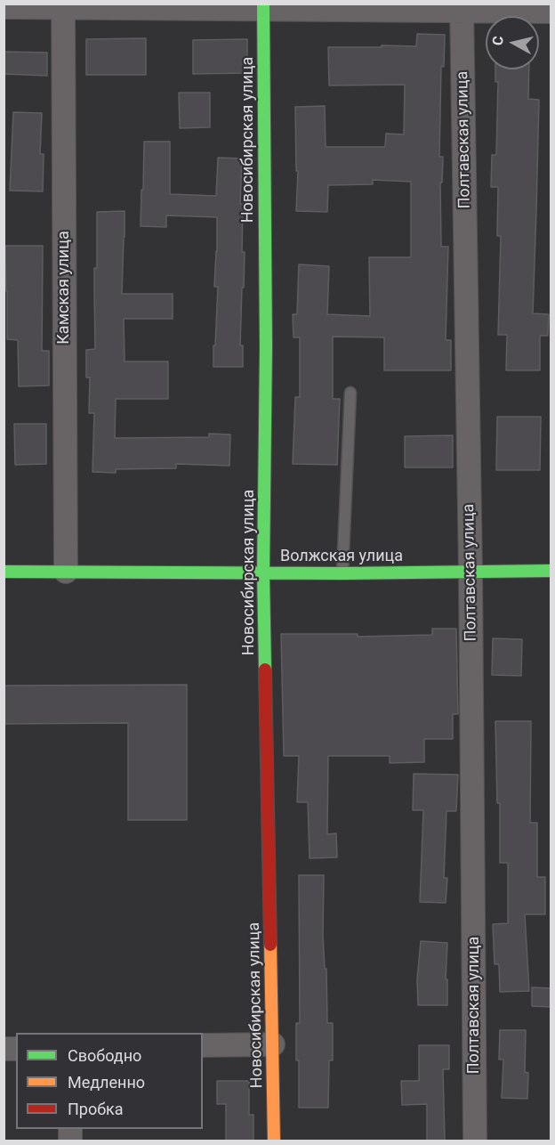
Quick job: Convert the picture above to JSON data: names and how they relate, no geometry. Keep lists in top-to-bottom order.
{
  "streets": {
    "street": [
      "Новосибирская улица",
      "Полтавская улица",
      "Камская улица",
      "Волжская улица"
    ]
  },
  "crossings": [
    ["Новосибирская улица", "Волжская улица"],
    ["Полтавская улица", "Волжская улица"],
    ["Камская улица", "Волжская улица"]
  ],
  "legend": ["Свободно", "Медленно", "Пробка"],
  "north": "left"
}
